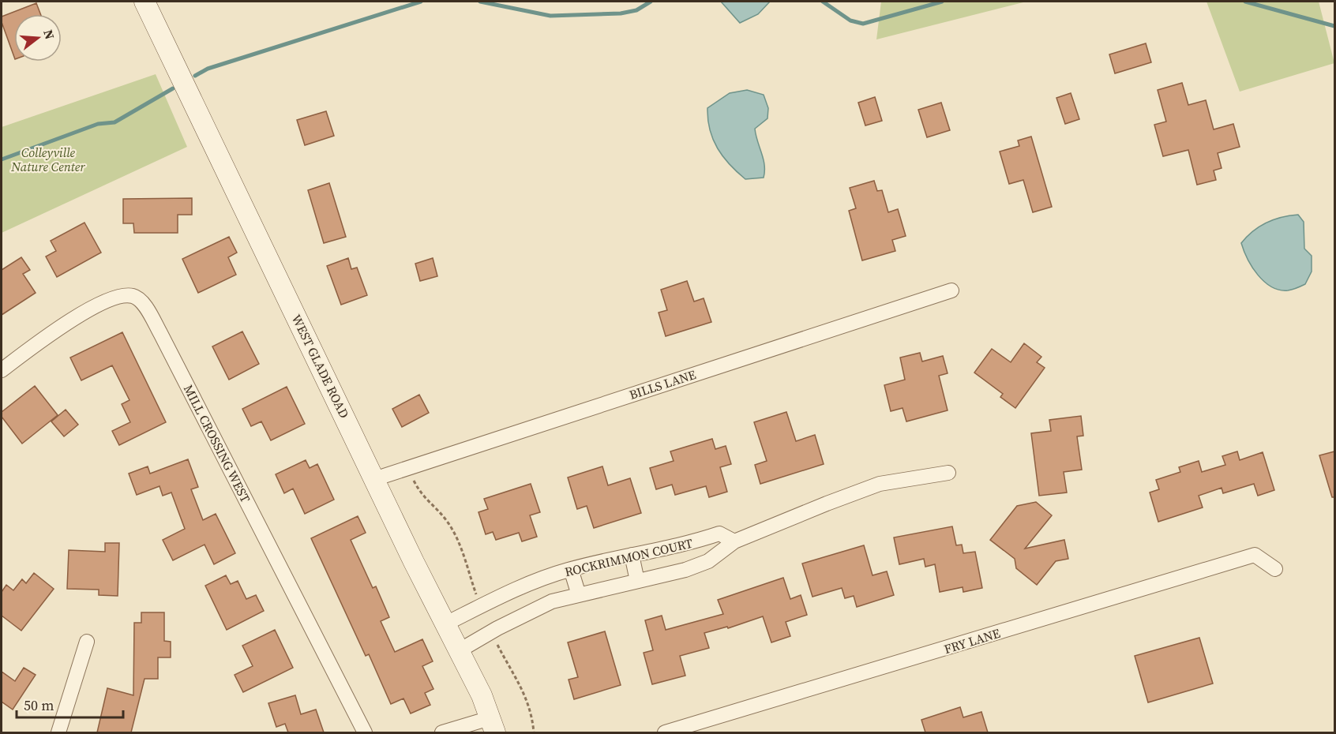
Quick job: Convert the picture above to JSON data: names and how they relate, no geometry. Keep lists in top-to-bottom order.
{
  "streets": {
    "main road": ["WEST GLADE ROAD"],
    "street": [
      "BILLS LANE",
      "MILL CROSSING WEST",
      "ROCKRIMMON COURT",
      "FRY LANE"
    ]
  },
  "crossings": [
    ["WEST GLADE ROAD", "BILLS LANE"],
    ["WEST GLADE ROAD", "ROCKRIMMON COURT"]
  ],
  "parks": ["Colleyville Nature Center"],
  "scale_bar": "50 m",
  "north": "right"
}
